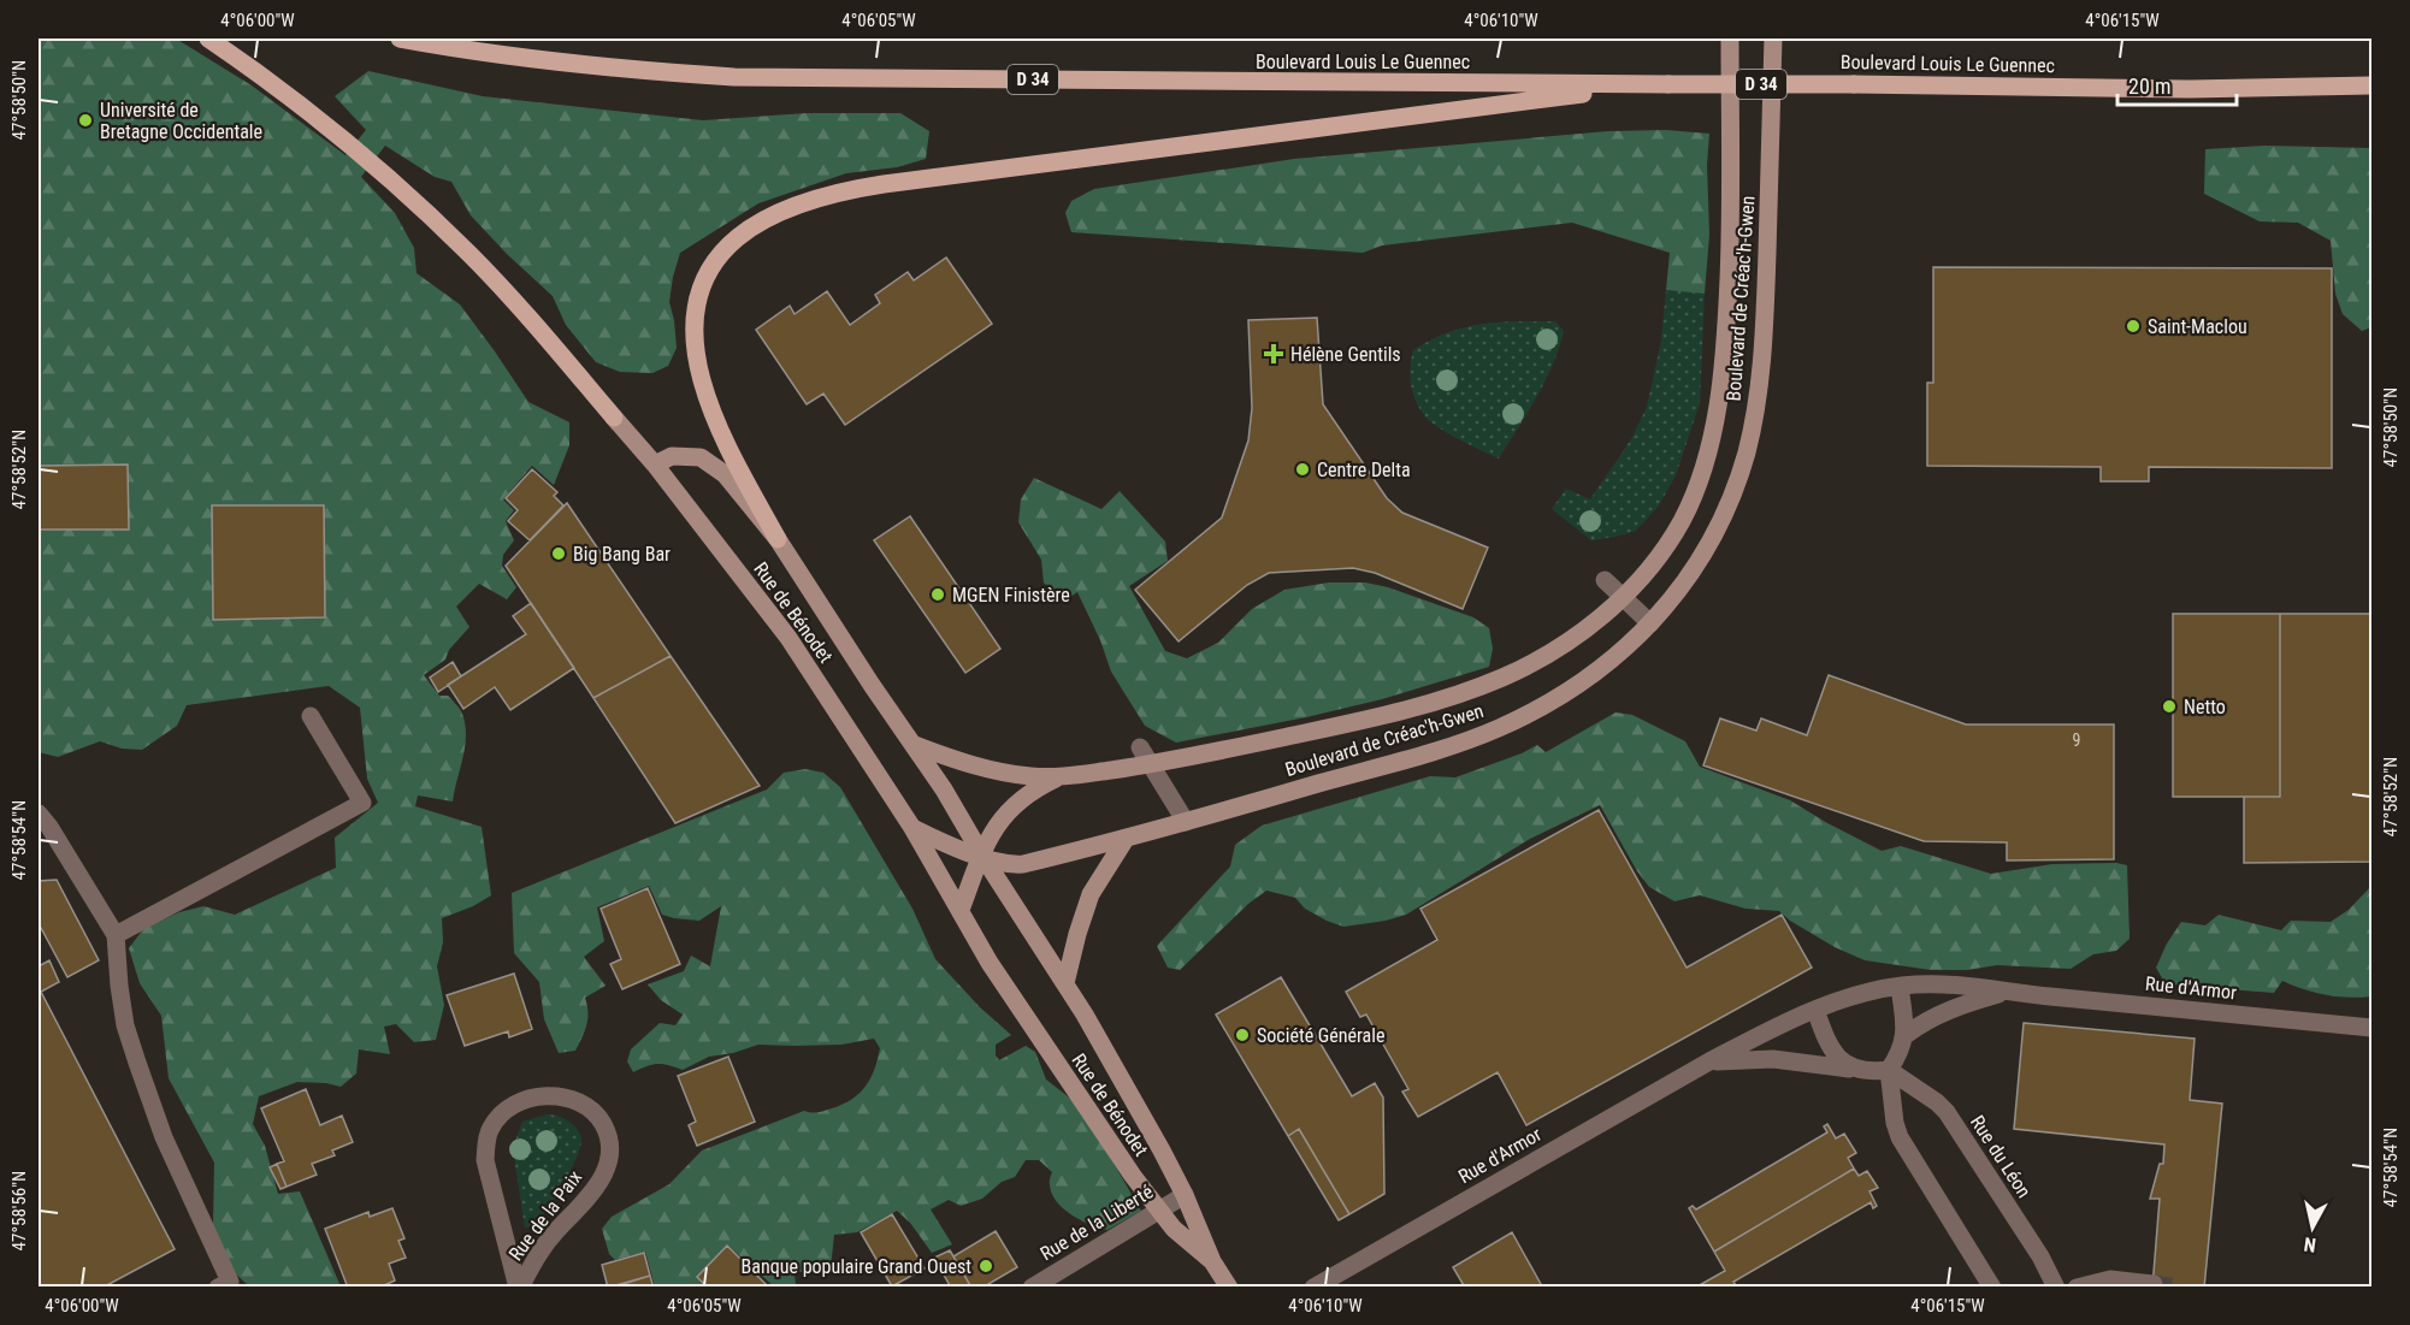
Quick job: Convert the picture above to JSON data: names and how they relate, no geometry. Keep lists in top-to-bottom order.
{
  "streets": {
    "main road": ["Boulevard Louis Le Guennec", "D 34"],
    "street": [
      "Boulevard de Créac'h-Gwen",
      "Rue de Bénodet",
      "Rue d'Armor",
      "Rue du Léon",
      "Rue de la Paix",
      "Rue de la Liberté"
    ]
  },
  "crossings": [
    ["Boulevard de Créac'h-Gwen", "Rue de Bénodet"],
    ["Rue de Bénodet", "Rue de la Liberté"]
  ],
  "places": {
    "other": [
      "Université de Bretagne Occidentale",
      "Saint-Maclou",
      "Centre Delta",
      "Big Bang Bar",
      "MGEN Finistère",
      "Netto",
      "Société Générale",
      "Banque populaire Grand Ouest"
    ],
    "health": ["Hélène Gentils"]
  },
  "house_numbers": ["9"],
  "scale_bar": "20 m",
  "north": "bottom",
  "coordinates": [
    "4°06'00\"W",
    "4°06'05\"W",
    "4°06'10\"W",
    "4°06'15\"W",
    "47°58'50\"N",
    "47°58'52\"N",
    "47°58'54\"N",
    "47°58'56\"N"
  ]
}
